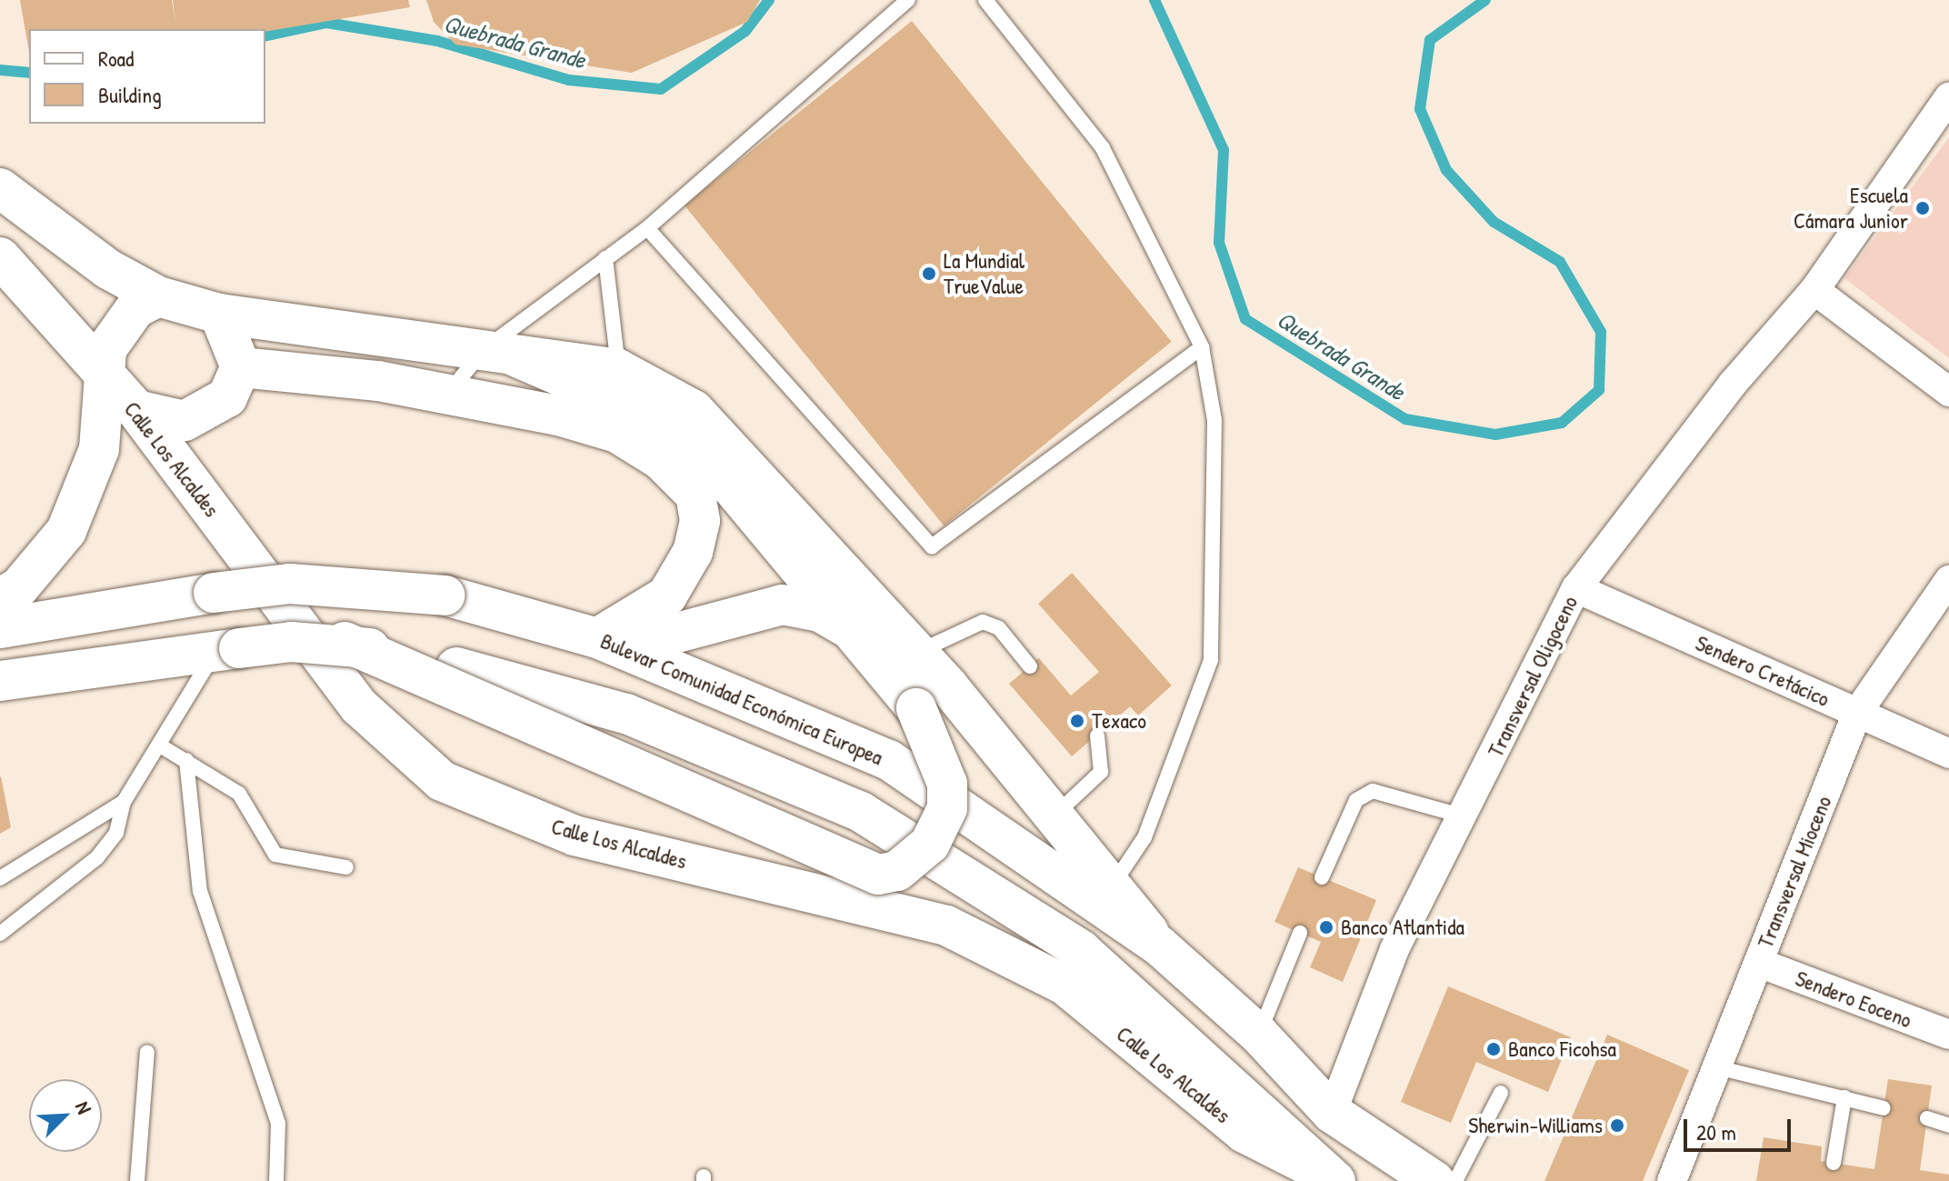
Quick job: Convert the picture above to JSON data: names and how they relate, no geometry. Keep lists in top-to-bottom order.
{
  "streets": {
    "main road": ["Calle Los Alcaldes", "Bulevar Comunidad Económica Europea"],
    "street": [
      "Sendero Cretácico",
      "Transversal Oligoceno",
      "Transversal Mioceno",
      "Sendero Eoceno"
    ]
  },
  "crossings": [
    ["Sendero Cretácico", "Transversal Oligoceno"],
    ["Sendero Cretácico", "Transversal Mioceno"],
    ["Transversal Oligoceno", "Bulevar Comunidad Económica Europea"],
    ["Transversal Mioceno", "Sendero Eoceno"]
  ],
  "water": ["Quebrada Grande"],
  "places": [
    "Escuela Cámara Junior",
    "La Mundial TrueValue",
    "Texaco",
    "Banco Atlantida",
    "Banco Ficohsa",
    "Sherwin-Williams"
  ],
  "legend": ["Road", "Building"],
  "scale_bar": "20 m",
  "north": "top right"
}
